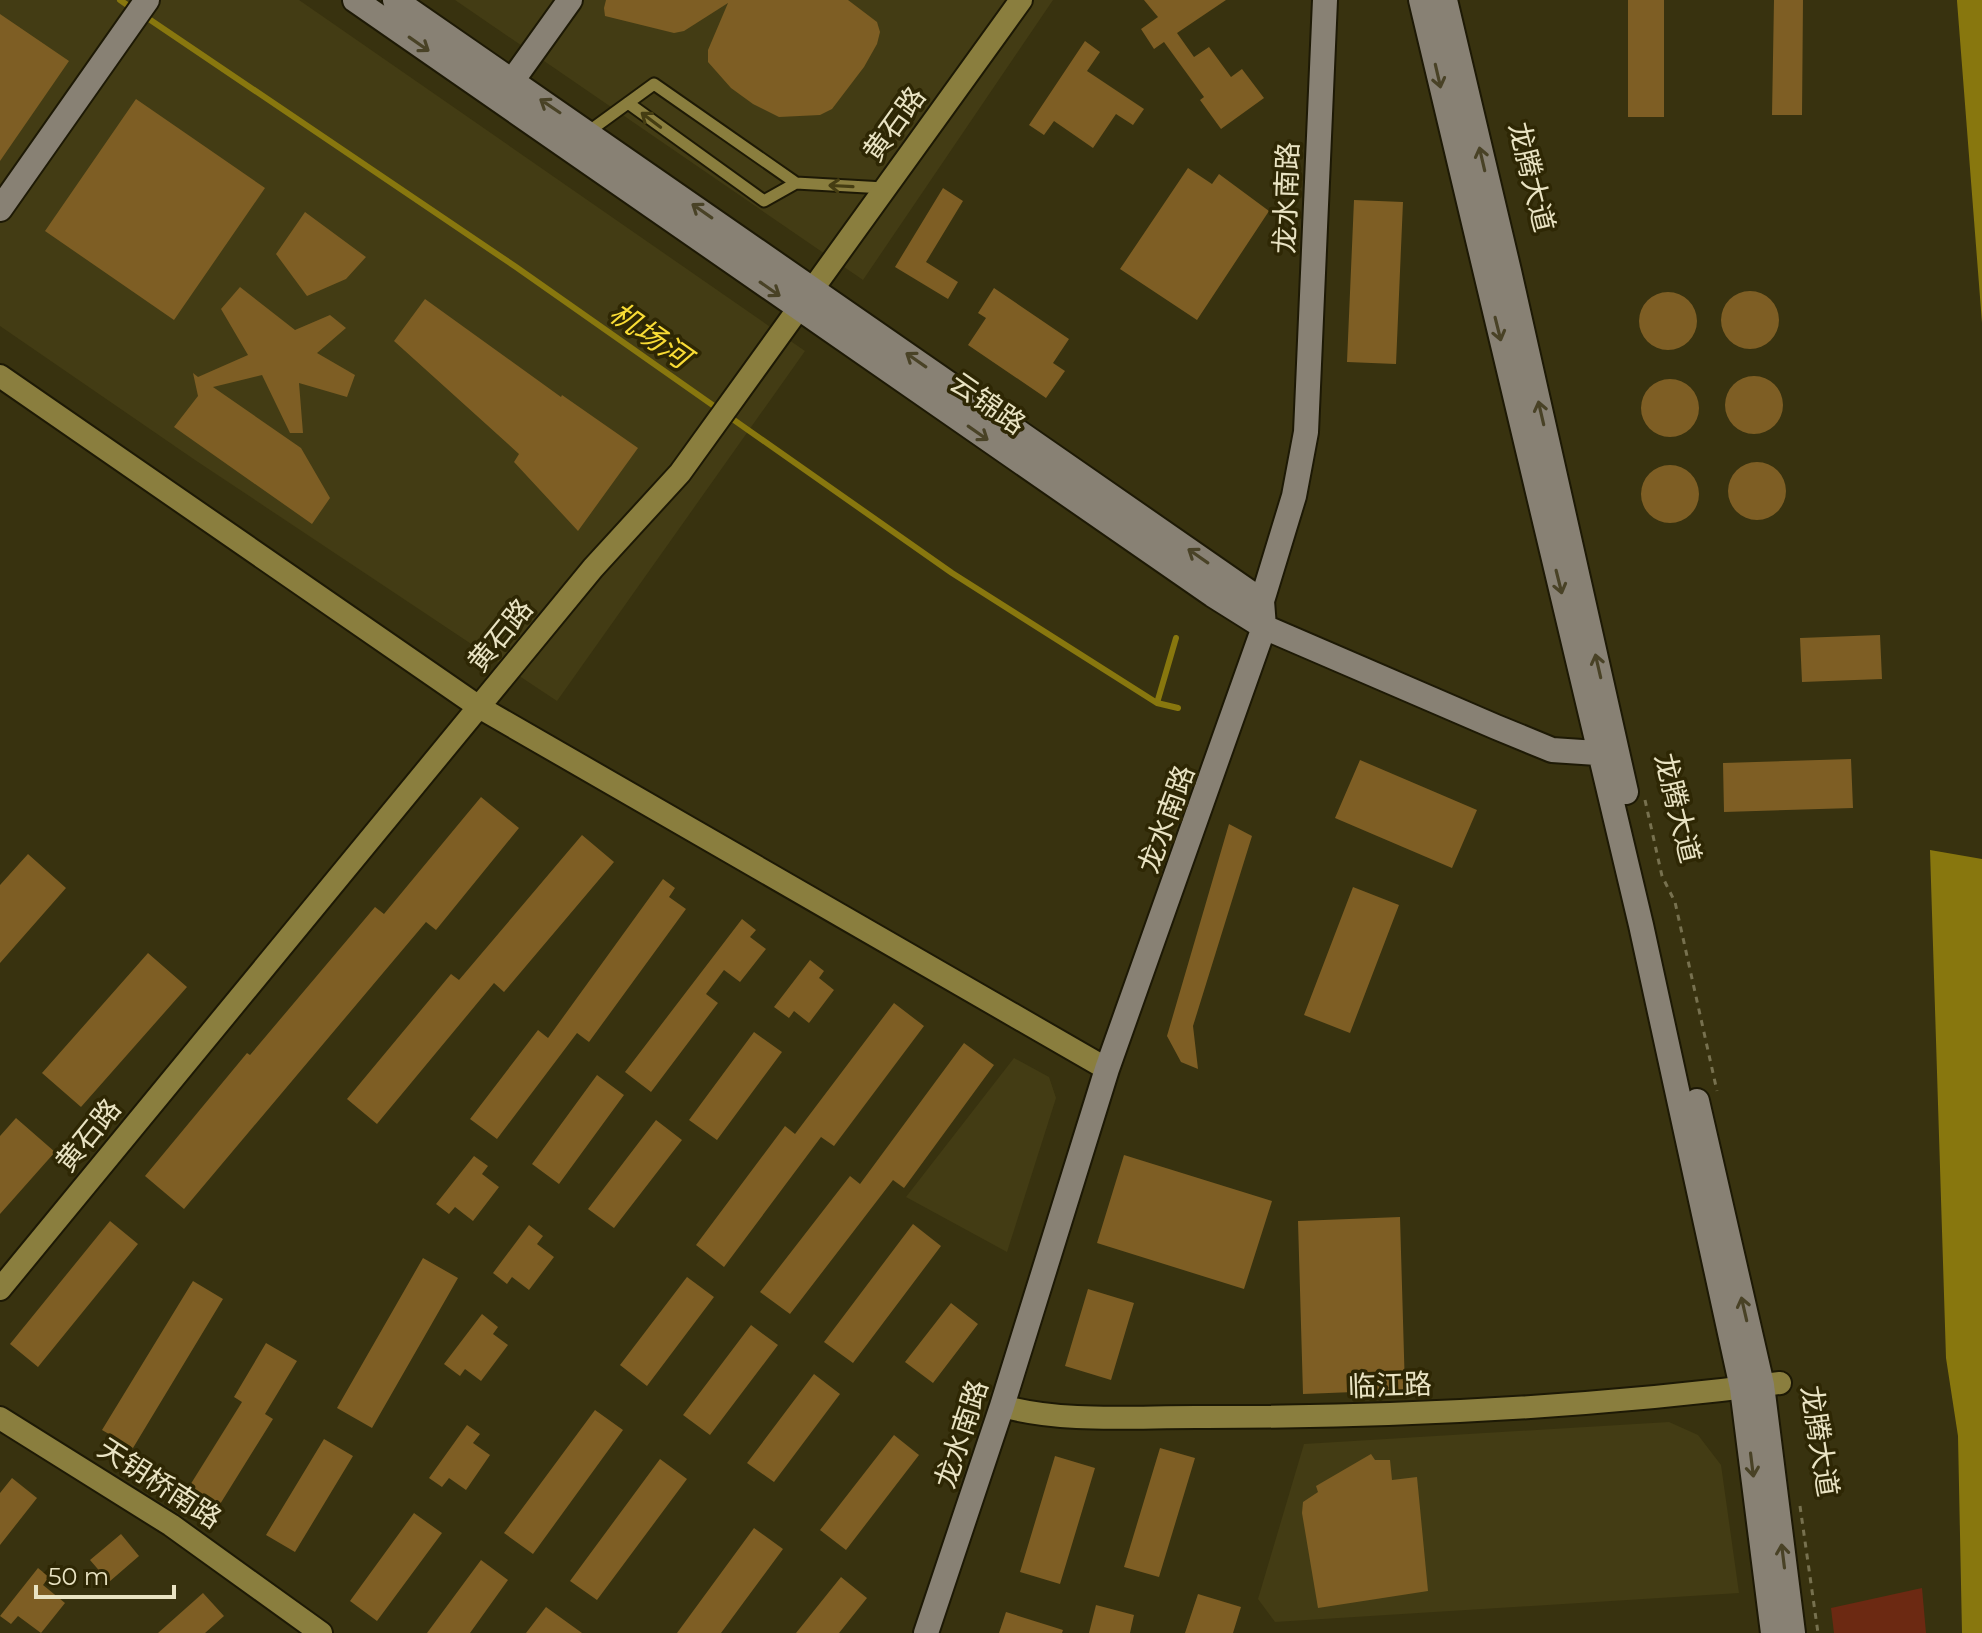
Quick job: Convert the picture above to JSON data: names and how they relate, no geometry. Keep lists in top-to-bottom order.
{
  "streets": {
    "main road": ["龙腾大道", "龙水南路", "云锦路"],
    "street": ["黄石路", "临江路", "天钥桥南路"]
  },
  "crossings": [
    ["黄石路", "云锦路"],
    ["龙腾大道", "云锦路"],
    ["龙腾大道", "临江路"],
    ["龙水南路", "云锦路"],
    ["龙水南路", "临江路"]
  ],
  "water": ["机场河"],
  "scale_bar": "50 m"
}
